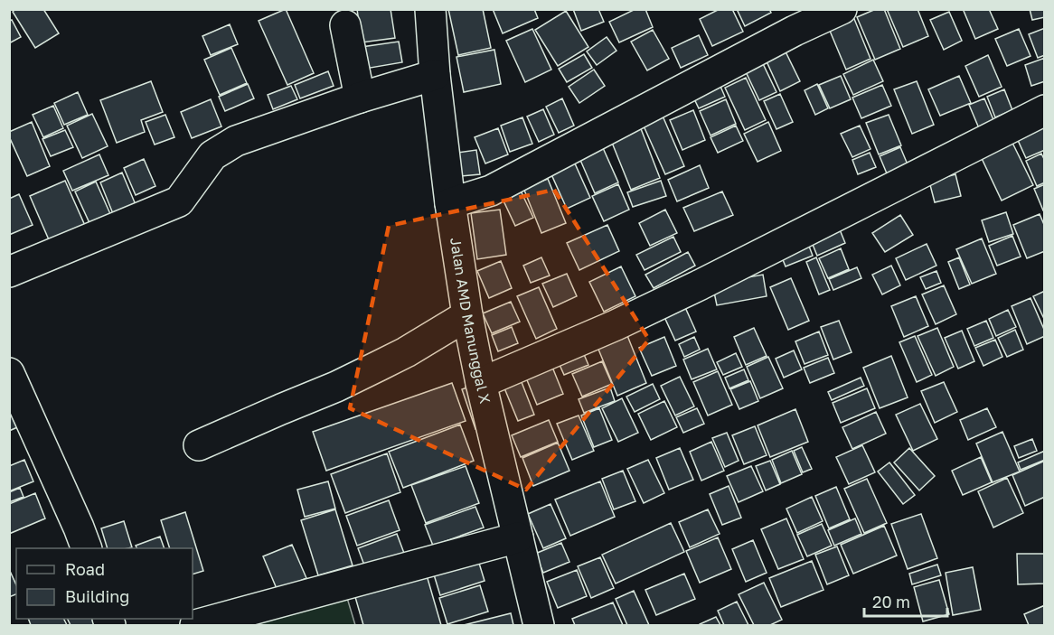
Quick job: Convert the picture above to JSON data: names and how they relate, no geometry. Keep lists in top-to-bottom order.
{
  "streets": {
    "street": ["Jalan AMD Manunggal X"]
  },
  "legend": ["Road", "Building"],
  "scale_bar": "20 m"
}
